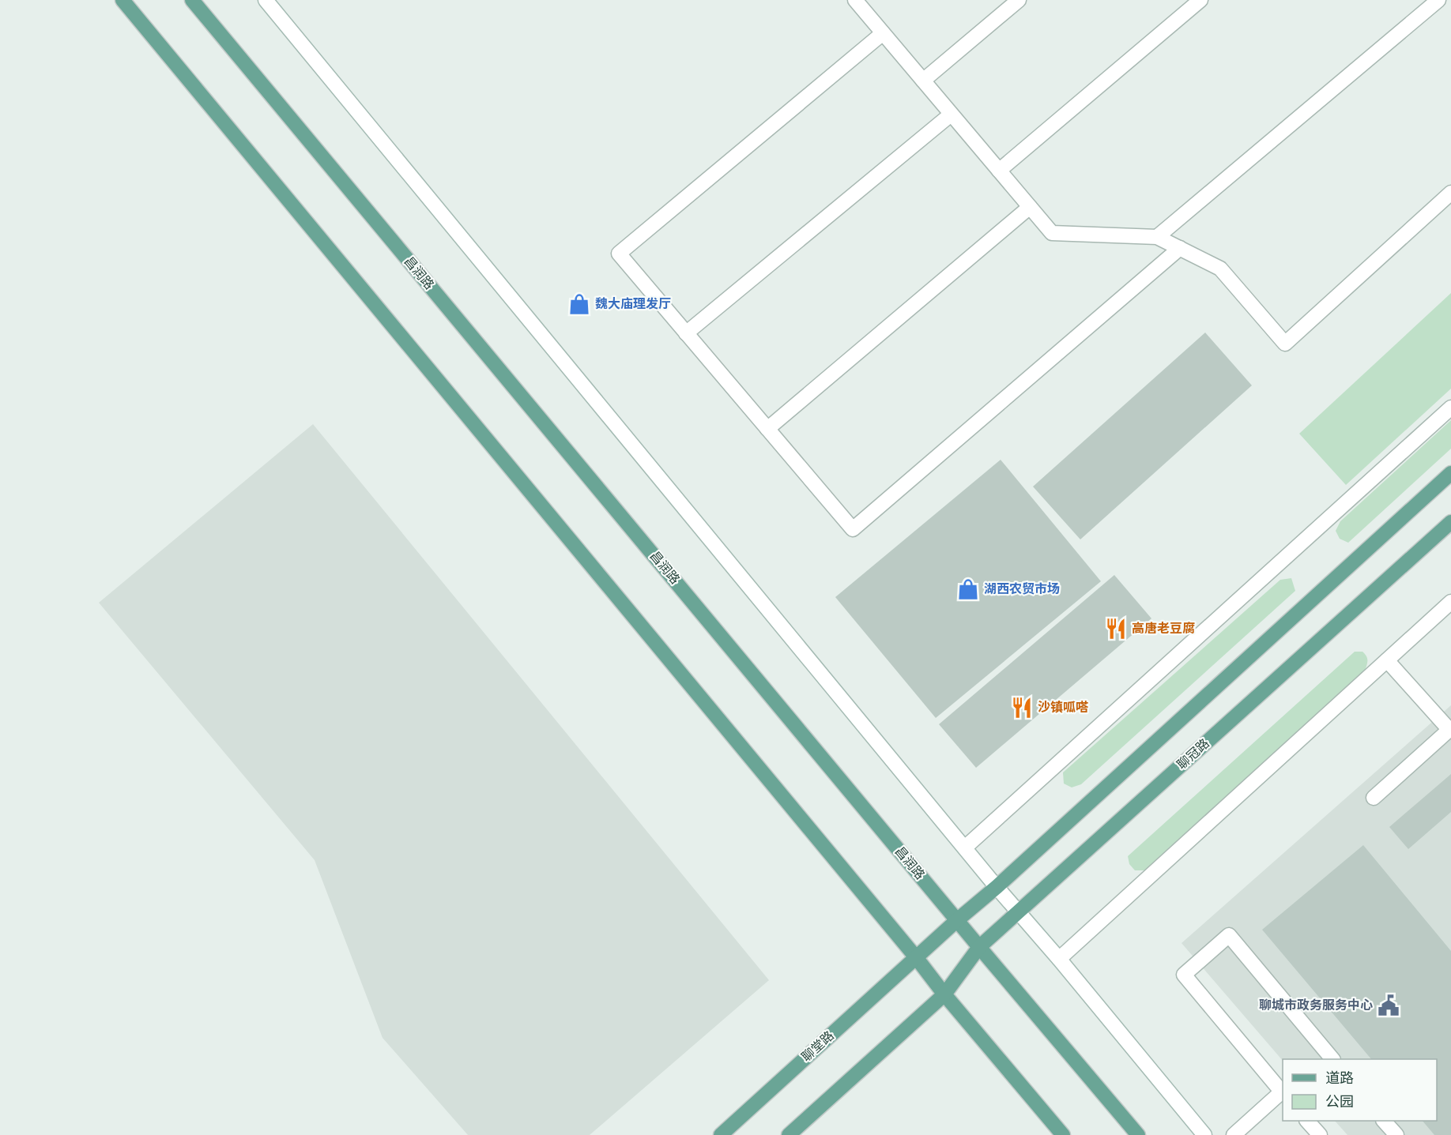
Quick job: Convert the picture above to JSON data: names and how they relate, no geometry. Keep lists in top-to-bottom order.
{
  "streets": {
    "main road": ["昌润路", "聊冠路", "聊堂路"]
  },
  "crossings": [
    ["昌润路", "聊冠路"],
    ["昌润路", "聊堂路"]
  ],
  "places": {
    "shop": ["魏大庙理发厅", "湖西农贸市场"],
    "restaurant": ["高唐老豆腐", "沙镇呱嗒"],
    "public building": ["聊城市政务服务中心"]
  },
  "legend": ["道路", "公园"]
}
